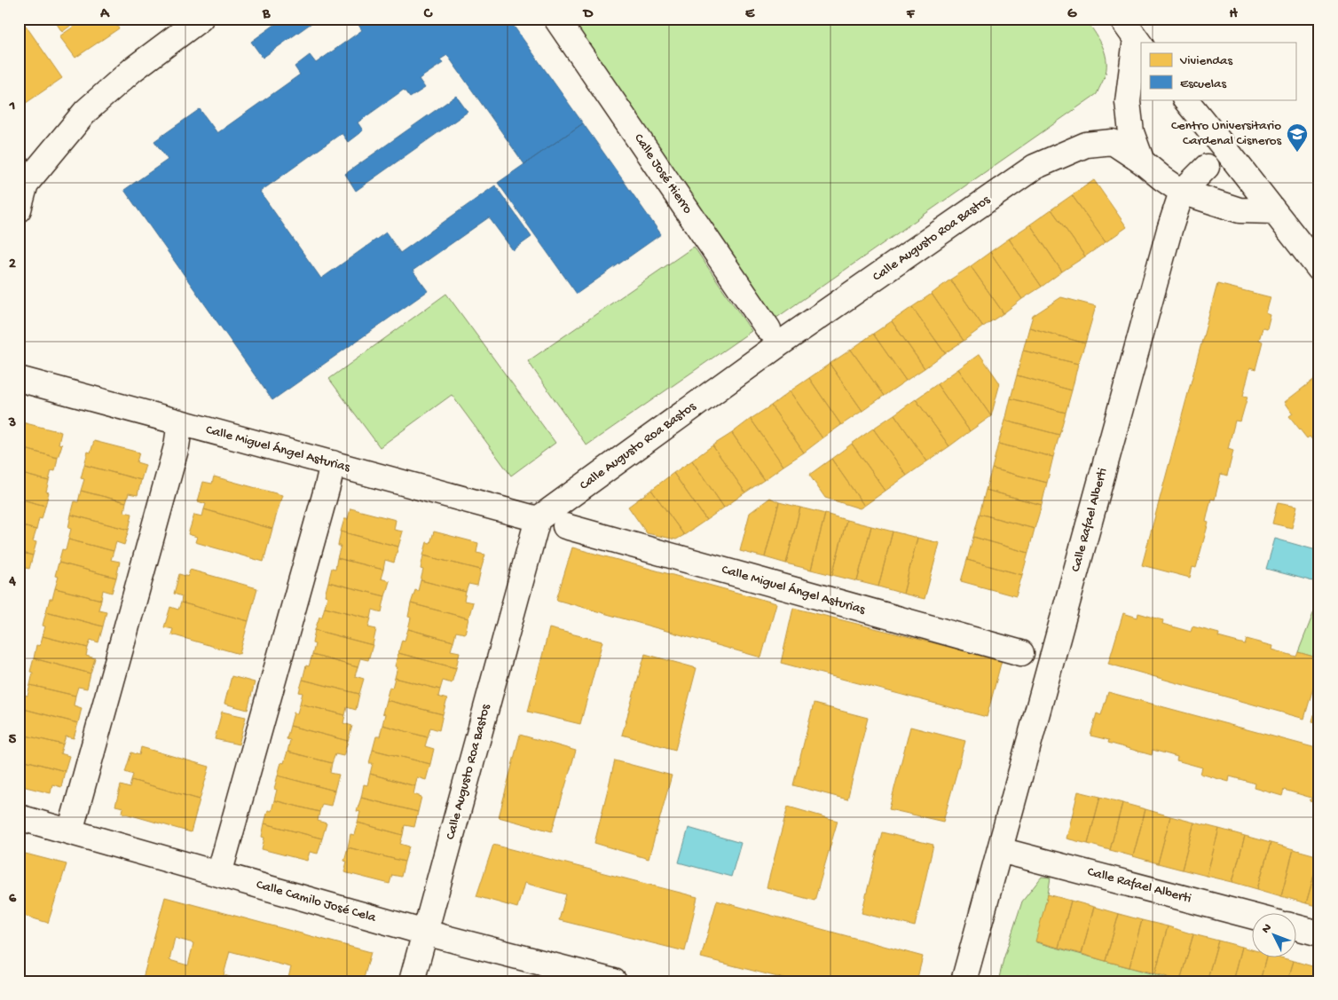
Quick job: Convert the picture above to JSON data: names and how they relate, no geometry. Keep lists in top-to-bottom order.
{
  "streets": {
    "street": [
      "Calle José Hierro",
      "Calle Augusto Roa Bastos",
      "Calle Miguel Ángel Asturias",
      "Calle Rafael Alberti",
      "Calle Camilo José Cela"
    ]
  },
  "crossings": [
    ["Calle Augusto Roa Bastos", "Calle Miguel Ángel Asturias"],
    ["Calle Augusto Roa Bastos", "Calle Rafael Alberti"],
    ["Calle Augusto Roa Bastos", "Calle Camilo José Cela"]
  ],
  "places": {
    "school or university": ["Centro Universitario Cardenal Cisneros"]
  },
  "legend": ["Viviendas", "Escuelas"],
  "north": "top left",
  "grid": {
    "columns": [
      "A",
      "B",
      "C",
      "D",
      "E",
      "F",
      "G",
      "H"
    ],
    "rows": [
      "1",
      "2",
      "3",
      "4",
      "5",
      "6"
    ]
  }
}
